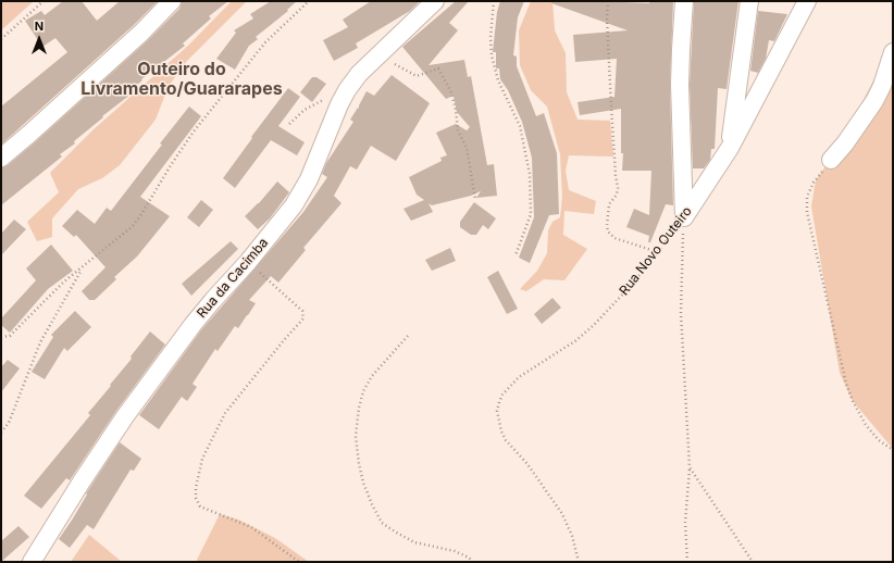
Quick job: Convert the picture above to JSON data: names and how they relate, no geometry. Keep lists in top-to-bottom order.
{
  "streets": {
    "street": ["Rua Novo Outeiro", "Rua da Cacimba"]
  },
  "districts": ["Outeiro do Livramento/Guararapes"],
  "north": "top"
}
